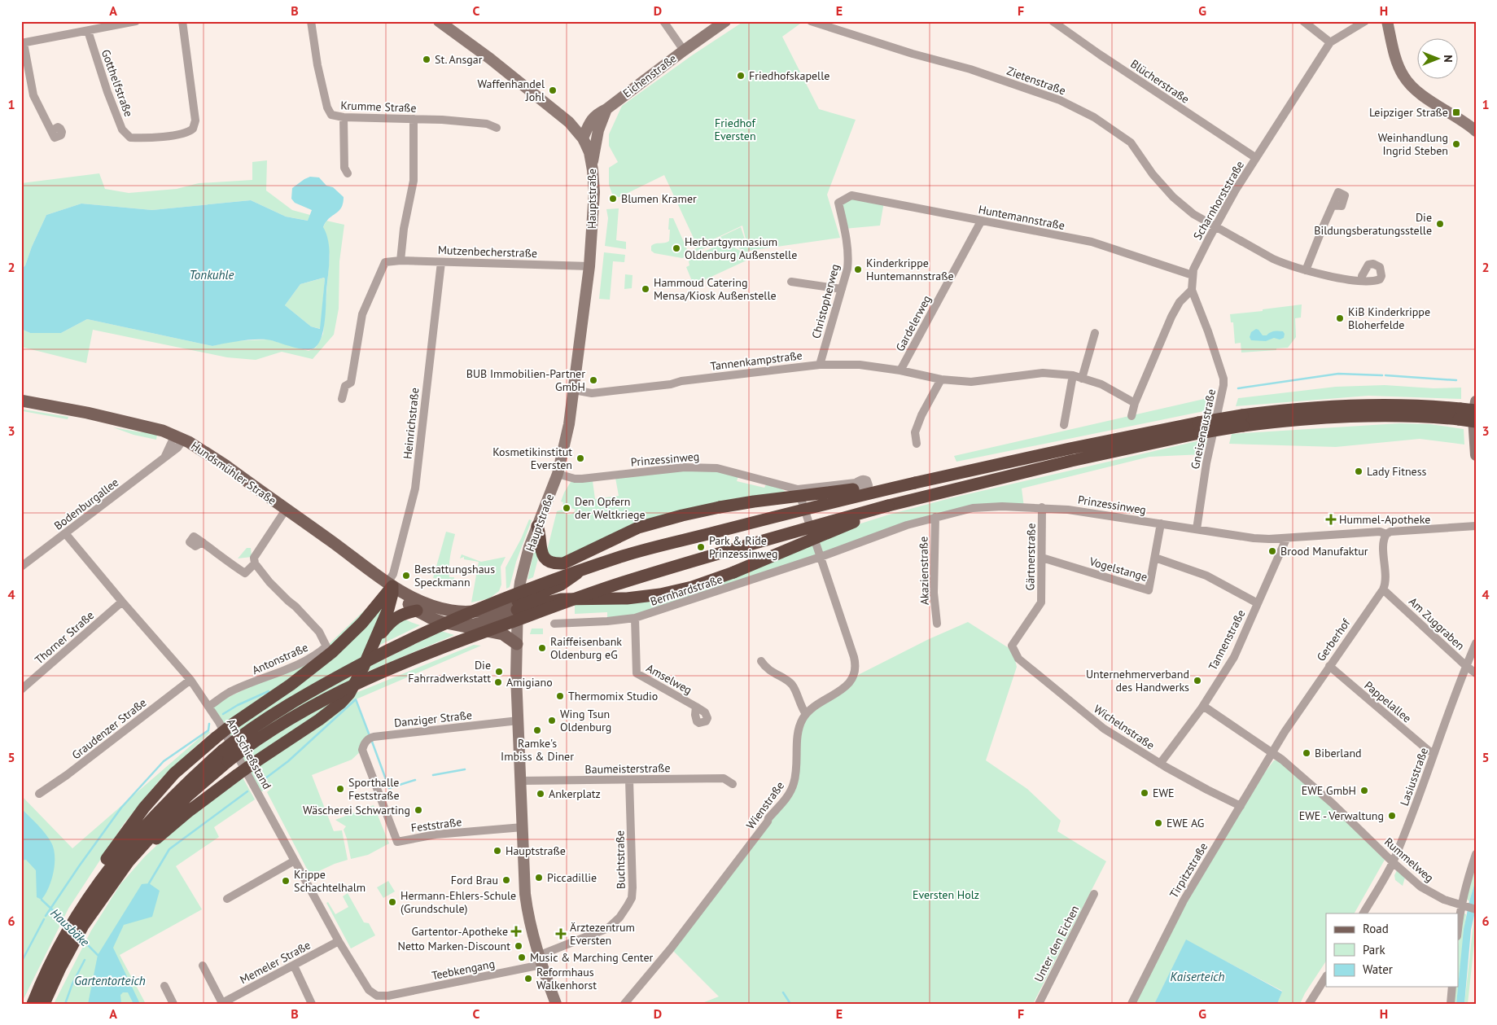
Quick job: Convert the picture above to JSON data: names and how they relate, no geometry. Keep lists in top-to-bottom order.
{
  "streets": {
    "main road": ["Eichenstraße", "Hauptstraße", "Hundsmühler Straße"],
    "street": [
      "Zietenstraße",
      "Blücherstraße",
      "Gotthelfstraße",
      "Krumme Straße",
      "Scharnhorststraße",
      "Huntemannstraße",
      "Mutzenbecherstraße",
      "Christopherweg",
      "Gardelerweg",
      "Tannenkampstraße",
      "Heinrichstraße",
      "Gneisenaustraße",
      "Prinzessinweg",
      "Bodenburgallee",
      "Gärtnerstraße",
      "Vogelstange",
      "Akazienstraße",
      "Bernhardstraße",
      "Am Zuggraben",
      "Thorner Straße",
      "Tannenstraße",
      "Gerberhof",
      "Antonstraße",
      "Amselweg",
      "Pappelallee",
      "Danziger Straße",
      "Wichelnstraße",
      "Graudenzer Straße",
      "Am Schießstand",
      "Baumeisterstraße",
      "Lasiusstraße",
      "Wienstraße",
      "Feststraße",
      "Buchtstraße",
      "Rummelweg",
      "Tirpitzstraße",
      "Unter den Eichen",
      "Memeler Straße",
      "Teebkengang"
    ]
  },
  "crossings": [
    ["Eichenstraße", "Hauptstraße"],
    ["Zietenstraße", "Scharnhorststraße"],
    ["Blücherstraße", "Scharnhorststraße"],
    ["Hauptstraße", "Mutzenbecherstraße"],
    ["Hauptstraße", "Tannenkampstraße"],
    ["Hauptstraße", "Prinzessinweg"],
    ["Hauptstraße", "Hundsmühler Straße"],
    ["Hauptstraße", "Danziger Straße"],
    ["Hauptstraße", "Baumeisterstraße"],
    ["Hauptstraße", "Feststraße"],
    ["Hauptstraße", "Buchtstraße"],
    ["Hauptstraße", "Teebkengang"],
    ["Scharnhorststraße", "Huntemannstraße"],
    ["Scharnhorststraße", "Gneisenaustraße"],
    ["Huntemannstraße", "Christopherweg"],
    ["Huntemannstraße", "Gardelerweg"],
    ["Mutzenbecherstraße", "Heinrichstraße"],
    ["Christopherweg", "Tannenkampstraße"],
    ["Gardelerweg", "Tannenkampstraße"],
    ["Heinrichstraße", "Hundsmühler Straße"],
    ["Gneisenaustraße", "Prinzessinweg"],
    ["Prinzessinweg", "Gärtnerstraße"],
    ["Prinzessinweg", "Vogelstange"],
    ["Prinzessinweg", "Akazienstraße"],
    ["Prinzessinweg", "Bernhardstraße"],
    ["Prinzessinweg", "Tannenstraße"],
    ["Hundsmühler Straße", "Bodenburgallee"],
    ["Bodenburgallee", "Am Schießstand"],
    ["Gärtnerstraße", "Vogelstange"],
    ["Gärtnerstraße", "Wichelnstraße"],
    ["Bernhardstraße", "Amselweg"],
    ["Am Zuggraben", "Gerberhof"],
    ["Am Zuggraben", "Lasiusstraße"],
    ["Thorner Straße", "Am Schießstand"],
    ["Tannenstraße", "Wichelnstraße"],
    ["Tannenstraße", "Rummelweg"],
    ["Gerberhof", "Pappelallee"],
    ["Gerberhof", "Rummelweg"],
    ["Gerberhof", "Tirpitzstraße"],
    ["Antonstraße", "Am Schießstand"],
    ["Pappelallee", "Lasiusstraße"],
    ["Danziger Straße", "Feststraße"],
    ["Wichelnstraße", "Tirpitzstraße"],
    ["Graudenzer Straße", "Am Schießstand"],
    ["Am Schießstand", "Memeler Straße"],
    ["Am Schießstand", "Teebkengang"],
    ["Baumeisterstraße", "Buchtstraße"],
    ["Lasiusstraße", "Rummelweg"],
    ["Buchtstraße", "Teebkengang"],
    ["Rummelweg", "Tirpitzstraße"]
  ],
  "water": [
    "Tonkuhle",
    "Hausbäke",
    "Kaiserteich",
    "Gartentorteich"
  ],
  "parks": ["Friedhof Eversten", "Eversten Holz"],
  "places": {
    "other": [
      "St. Ansgar",
      "Friedhofskapelle",
      "Waffenhandel Johl",
      "Weinhandlung Ingrid Steben",
      "Blumen Kramer",
      "Die Bildungsberatungsstelle",
      "Herbartgymnasium Oldenburg Außenstelle",
      "Kinderkrippe Huntemannstraße",
      "Hammoud Catering Mensa/Kiosk Außenstelle",
      "KiB Kinderkrippe Bloherfelde",
      "BUB Immobilien-Partner GmbH",
      "Kosmetikinstitut Eversten",
      "Lady Fitness",
      "Den Opfern der Weltkriege",
      "Park & Ride Prinzessinweg",
      "Brood Manufaktur",
      "Bestattungshaus Speckmann",
      "Raiffeisenbank Oldenburg eG",
      "Die Fahrradwerkstatt",
      "Unternehmerverband des Handwerks",
      "Amigiano",
      "Thermomix Studio",
      "Wing Tsun Oldenburg",
      "Ramke's Imbiss & Diner",
      "Biberland",
      "Sporthalle Feststraße",
      "EWE GmbH",
      "EWE",
      "Ankerplatz",
      "Wäscherei Schwarting",
      "EWE - Verwaltung",
      "EWE AG",
      "Hauptstraße",
      "Piccadillie",
      "Ford Brau",
      "Krippe Schachtelhalm",
      "Hermann-Ehlers-Schule (Grundschule)",
      "Netto Marken-Discount",
      "Music & Marching Center",
      "Reformhaus Walkenhorst"
    ],
    "transit": ["Leipziger Straße"],
    "health": ["Hummel-Apotheke", "Gartentor-Apotheke", "Ärztezentrum Eversten"]
  },
  "legend": ["Road", "Park", "Water"],
  "north": "right",
  "grid": {
    "columns": [
      "A",
      "B",
      "C",
      "D",
      "E",
      "F",
      "G",
      "H"
    ],
    "rows": [
      "1",
      "2",
      "3",
      "4",
      "5",
      "6"
    ]
  }
}
